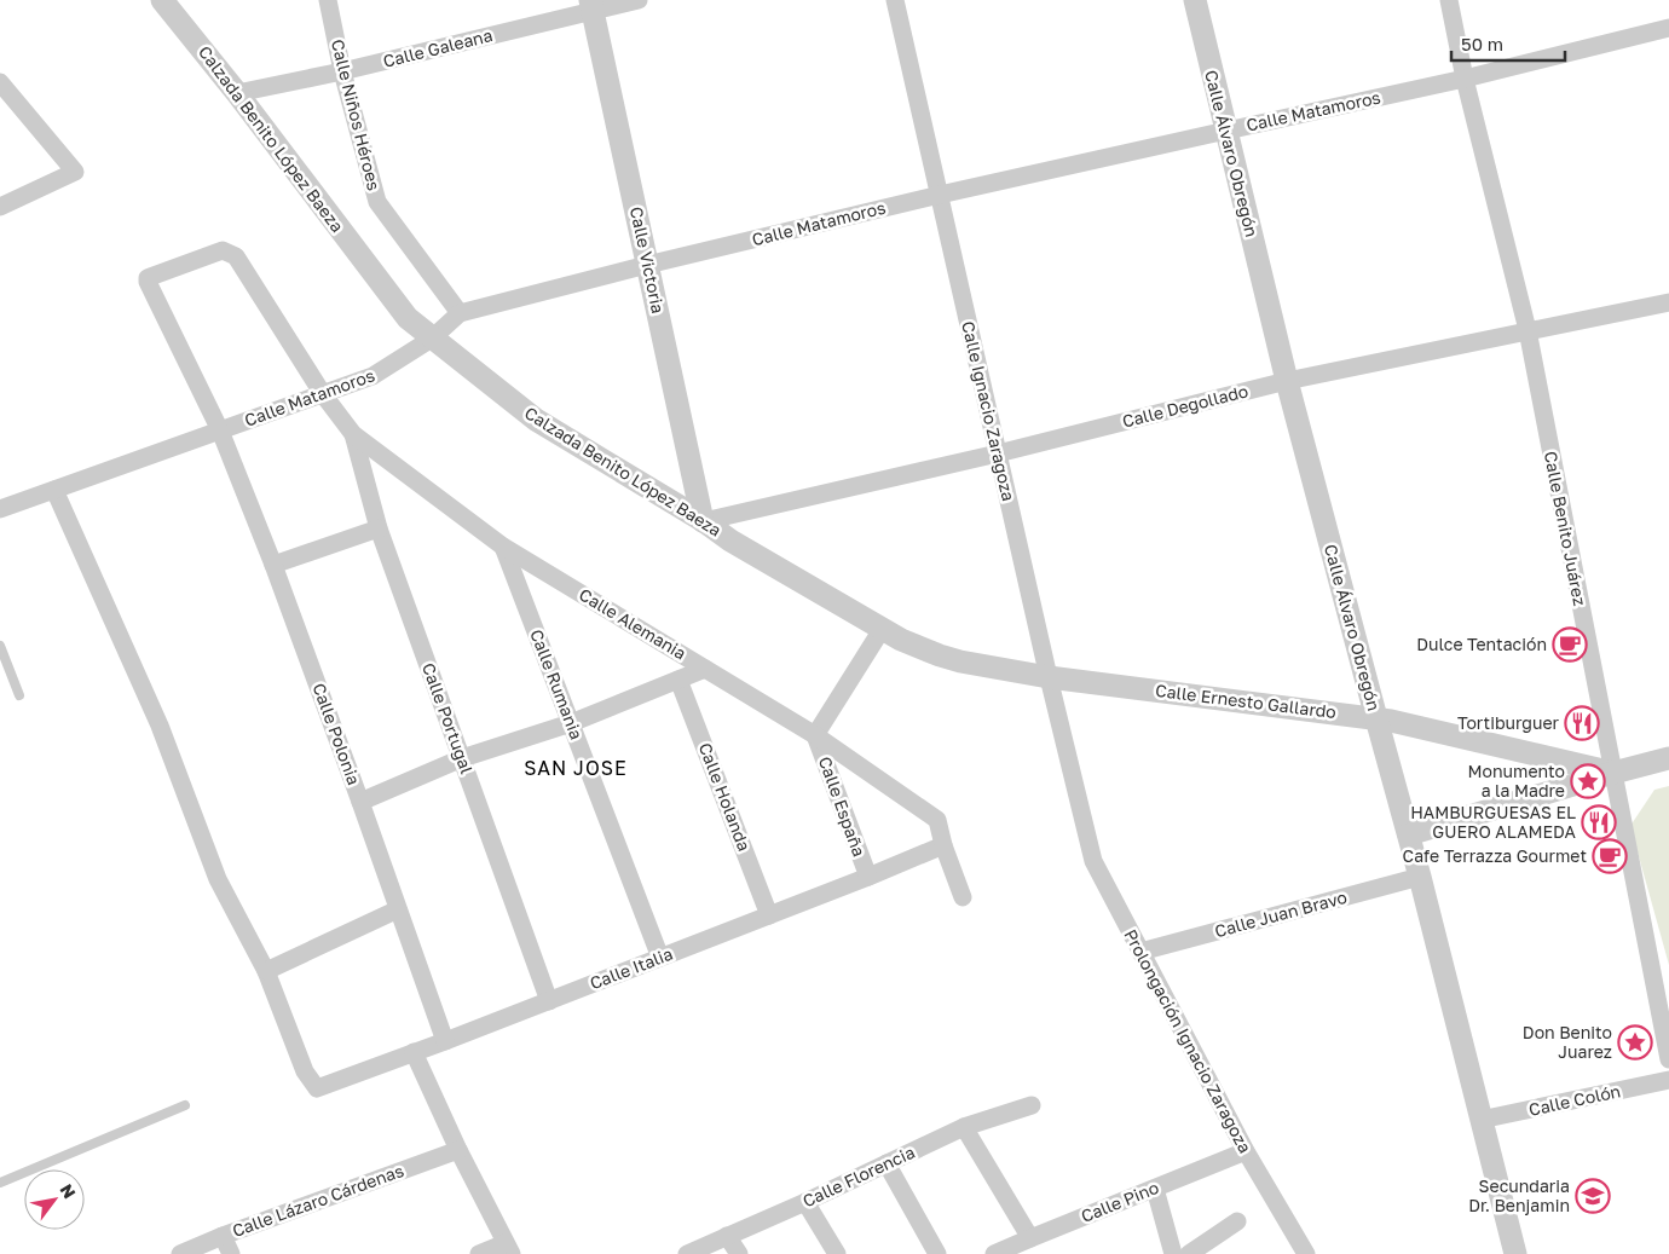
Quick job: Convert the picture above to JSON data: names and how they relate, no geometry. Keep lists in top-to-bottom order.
{
  "streets": {
    "street": [
      "Calle Galeana",
      "Calle Matamoros",
      "Calle Niños Héroes",
      "Calzada Benito López Baeza",
      "Calle Álvaro Obregón",
      "Calle Victoria",
      "Calle Degollado",
      "Calle Ignacio Zaragoza",
      "Calle Benito Juárez",
      "Calle Alemania",
      "Calle Rumania",
      "Calle Ernesto Gallardo",
      "Calle Portugal",
      "Calle Polonia",
      "Calle Holanda",
      "Calle España",
      "Calle Juan Bravo",
      "Calle Italia",
      "Prolongación Ignacio Zaragoza",
      "Calle Colón",
      "Calle Florencia",
      "Calle Lázaro Cárdenas",
      "Calle Pino"
    ]
  },
  "crossings": [
    ["Calle Galeana", "Calle Niños Héroes"],
    ["Calle Galeana", "Calzada Benito López Baeza"],
    ["Calle Galeana", "Calle Victoria"],
    ["Calle Matamoros", "Calle Niños Héroes"],
    ["Calle Matamoros", "Calzada Benito López Baeza"],
    ["Calle Matamoros", "Calle Álvaro Obregón"],
    ["Calle Matamoros", "Calle Victoria"],
    ["Calle Matamoros", "Calle Ignacio Zaragoza"],
    ["Calle Matamoros", "Calle Benito Juárez"],
    ["Calle Matamoros", "Calle Alemania"],
    ["Calle Matamoros", "Calle Polonia"],
    ["Calzada Benito López Baeza", "Calle Victoria"],
    ["Calzada Benito López Baeza", "Calle Degollado"],
    ["Calzada Benito López Baeza", "Calle Ernesto Gallardo"],
    ["Calle Álvaro Obregón", "Calle Degollado"],
    ["Calle Álvaro Obregón", "Calle Ernesto Gallardo"],
    ["Calle Álvaro Obregón", "Calle Juan Bravo"],
    ["Calle Álvaro Obregón", "Calle Colón"],
    ["Calle Victoria", "Calle Degollado"],
    ["Calle Degollado", "Calle Ignacio Zaragoza"],
    ["Calle Degollado", "Calle Benito Juárez"],
    ["Calle Ignacio Zaragoza", "Calle Ernesto Gallardo"],
    ["Calle Ignacio Zaragoza", "Prolongación Ignacio Zaragoza"],
    ["Calle Benito Juárez", "Calle Ernesto Gallardo"],
    ["Calle Alemania", "Calle Rumania"],
    ["Calle Alemania", "Calle Portugal"],
    ["Calle Alemania", "Calle Polonia"],
    ["Calle Alemania", "Calle España"],
    ["Calle Alemania", "Calle Italia"],
    ["Calle Rumania", "Calle Italia"],
    ["Calle Portugal", "Calle Italia"],
    ["Calle Polonia", "Calle Italia"],
    ["Calle Holanda", "Calle Italia"],
    ["Calle España", "Calle Italia"],
    ["Calle Juan Bravo", "Prolongación Ignacio Zaragoza"],
    ["Prolongación Ignacio Zaragoza", "Calle Pino"]
  ],
  "districts": ["SAN JOSE"],
  "places": {
    "cafe": ["Dulce Tentación", "Cafe Terrazza Gourmet"],
    "restaurant": ["Tortiburguer", "HAMBURGUESAS EL GUERO ALAMEDA"],
    "place": ["Monumento a la Madre", "Don Benito Juarez"],
    "school or university": ["Secundaria Dr. Benjamin"]
  },
  "scale_bar": "50 m",
  "north": "top right"
}
